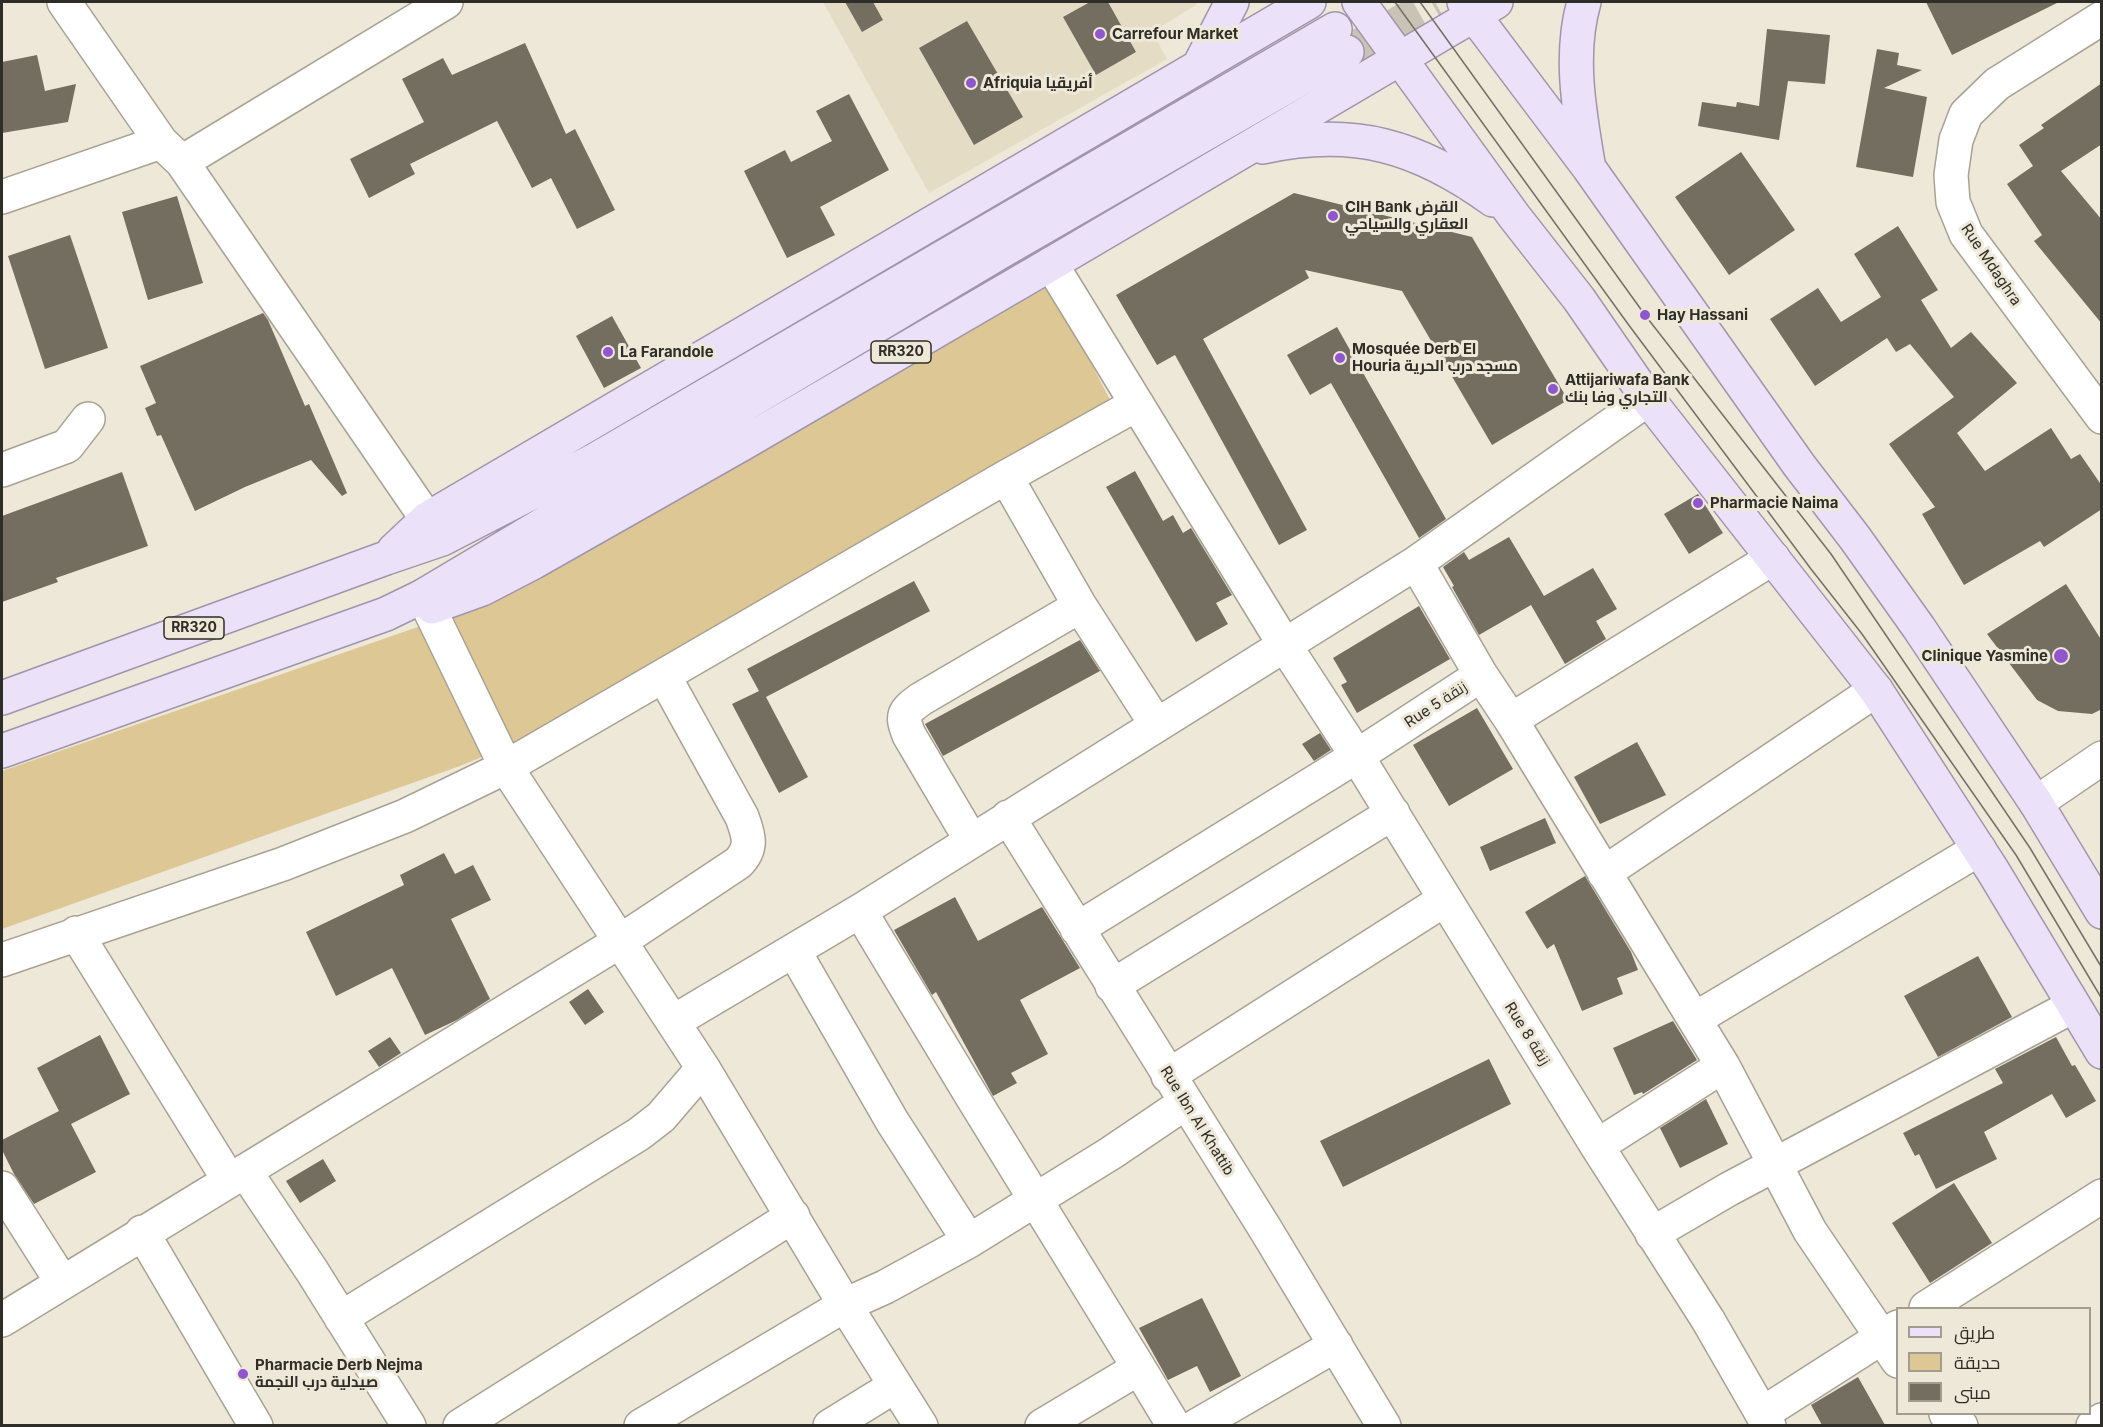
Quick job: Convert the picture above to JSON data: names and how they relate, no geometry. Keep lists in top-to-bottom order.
{
  "streets": {
    "main road": ["RR320"],
    "street": [
      "Rue Mdaghra",
      "Rue 5 زنقة",
      "Rue 8 زنقة",
      "Rue Ibn Al Khattib"
    ]
  },
  "crossings": [
    ["RR320", "Rue 8 زنقة"],
    ["Rue 5 زنقة", "Rue 8 زنقة"],
    ["Rue 5 زنقة", "Rue Ibn Al Khattib"]
  ],
  "places": [
    "Carrefour Market",
    "Afriquia أفريقيا",
    "CIH Bank القرض العقاري والسياحي",
    "Hay Hassani",
    "La Farandole",
    "Mosquée Derb El Houria مسجد درب الحرية",
    "Attijariwafa Bank التجاري وفا بنك",
    "Pharmacie Naima",
    "Clinique Yasmine",
    "Pharmacie Derb Nejma صيدلية درب النجمة"
  ],
  "legend": ["طريق", "حديقة", "مبنى"]
}
